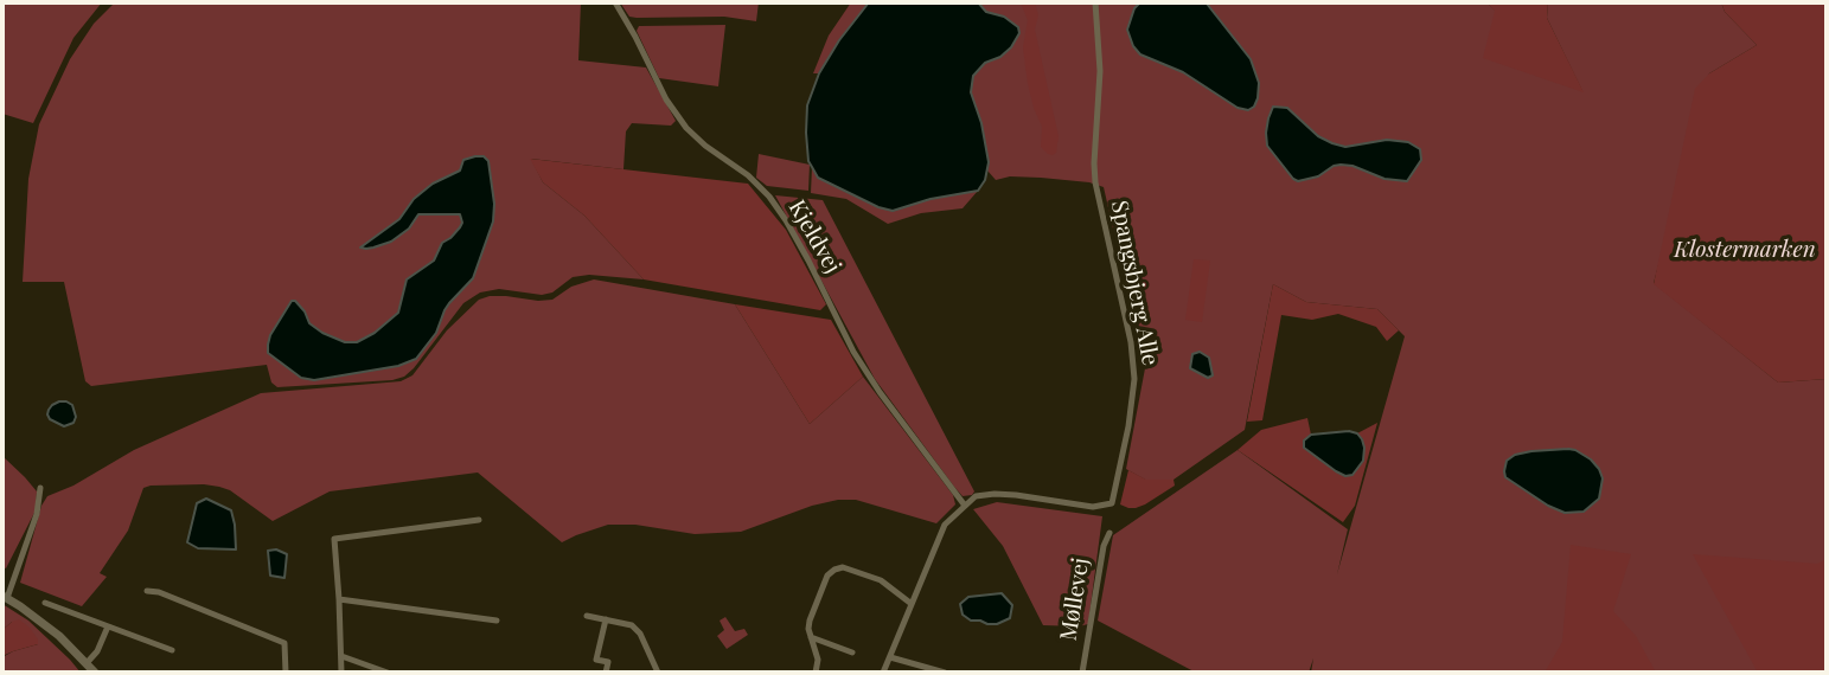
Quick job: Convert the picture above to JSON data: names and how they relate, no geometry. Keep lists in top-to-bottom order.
{
  "streets": {
    "street": ["Kjeldvej", "Spangsbjerg Alle", "Møllevej"]
  },
  "crossings": [
    ["Kjeldvej", "Spangsbjerg Alle"]
  ],
  "parks": ["Klostermarken"]
}
